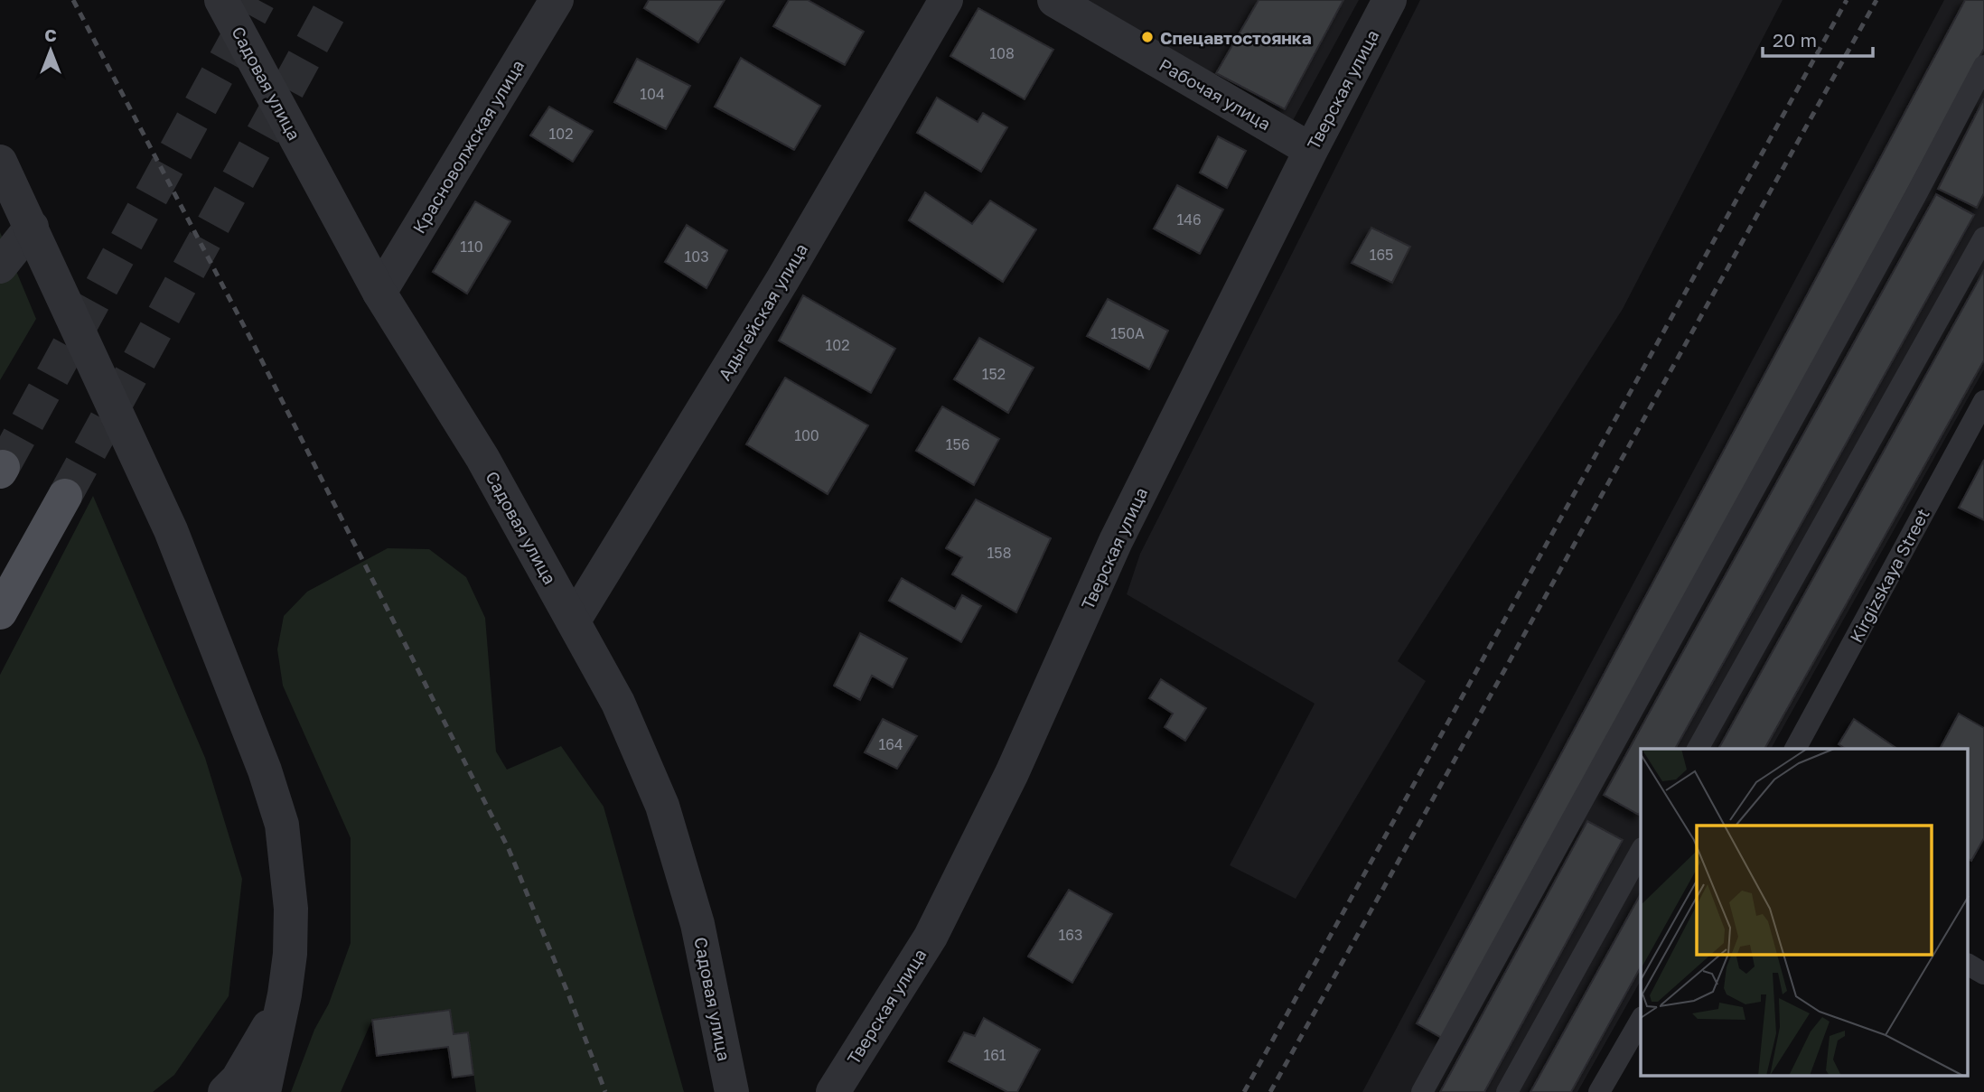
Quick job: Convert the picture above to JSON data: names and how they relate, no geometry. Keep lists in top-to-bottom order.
{
  "streets": {
    "street": [
      "Садовая улица",
      "Тверская улица",
      "Рабочая улица",
      "Красноволжская улица",
      "Адыгейская улица"
    ],
    "lane": ["Kirgizskaya Street"]
  },
  "crossings": [
    ["Садовая улица", "Красноволжская улица"],
    ["Садовая улица", "Адыгейская улица"],
    ["Тверская улица", "Рабочая улица"]
  ],
  "places": ["Спецавтостоянка"],
  "house_numbers": [
    "108",
    "104",
    "102",
    "146",
    "110",
    "165",
    "103",
    "150А",
    "102",
    "152",
    "100",
    "156",
    "158",
    "164",
    "163",
    "161"
  ],
  "scale_bar": "20 m",
  "north": "top"
}
